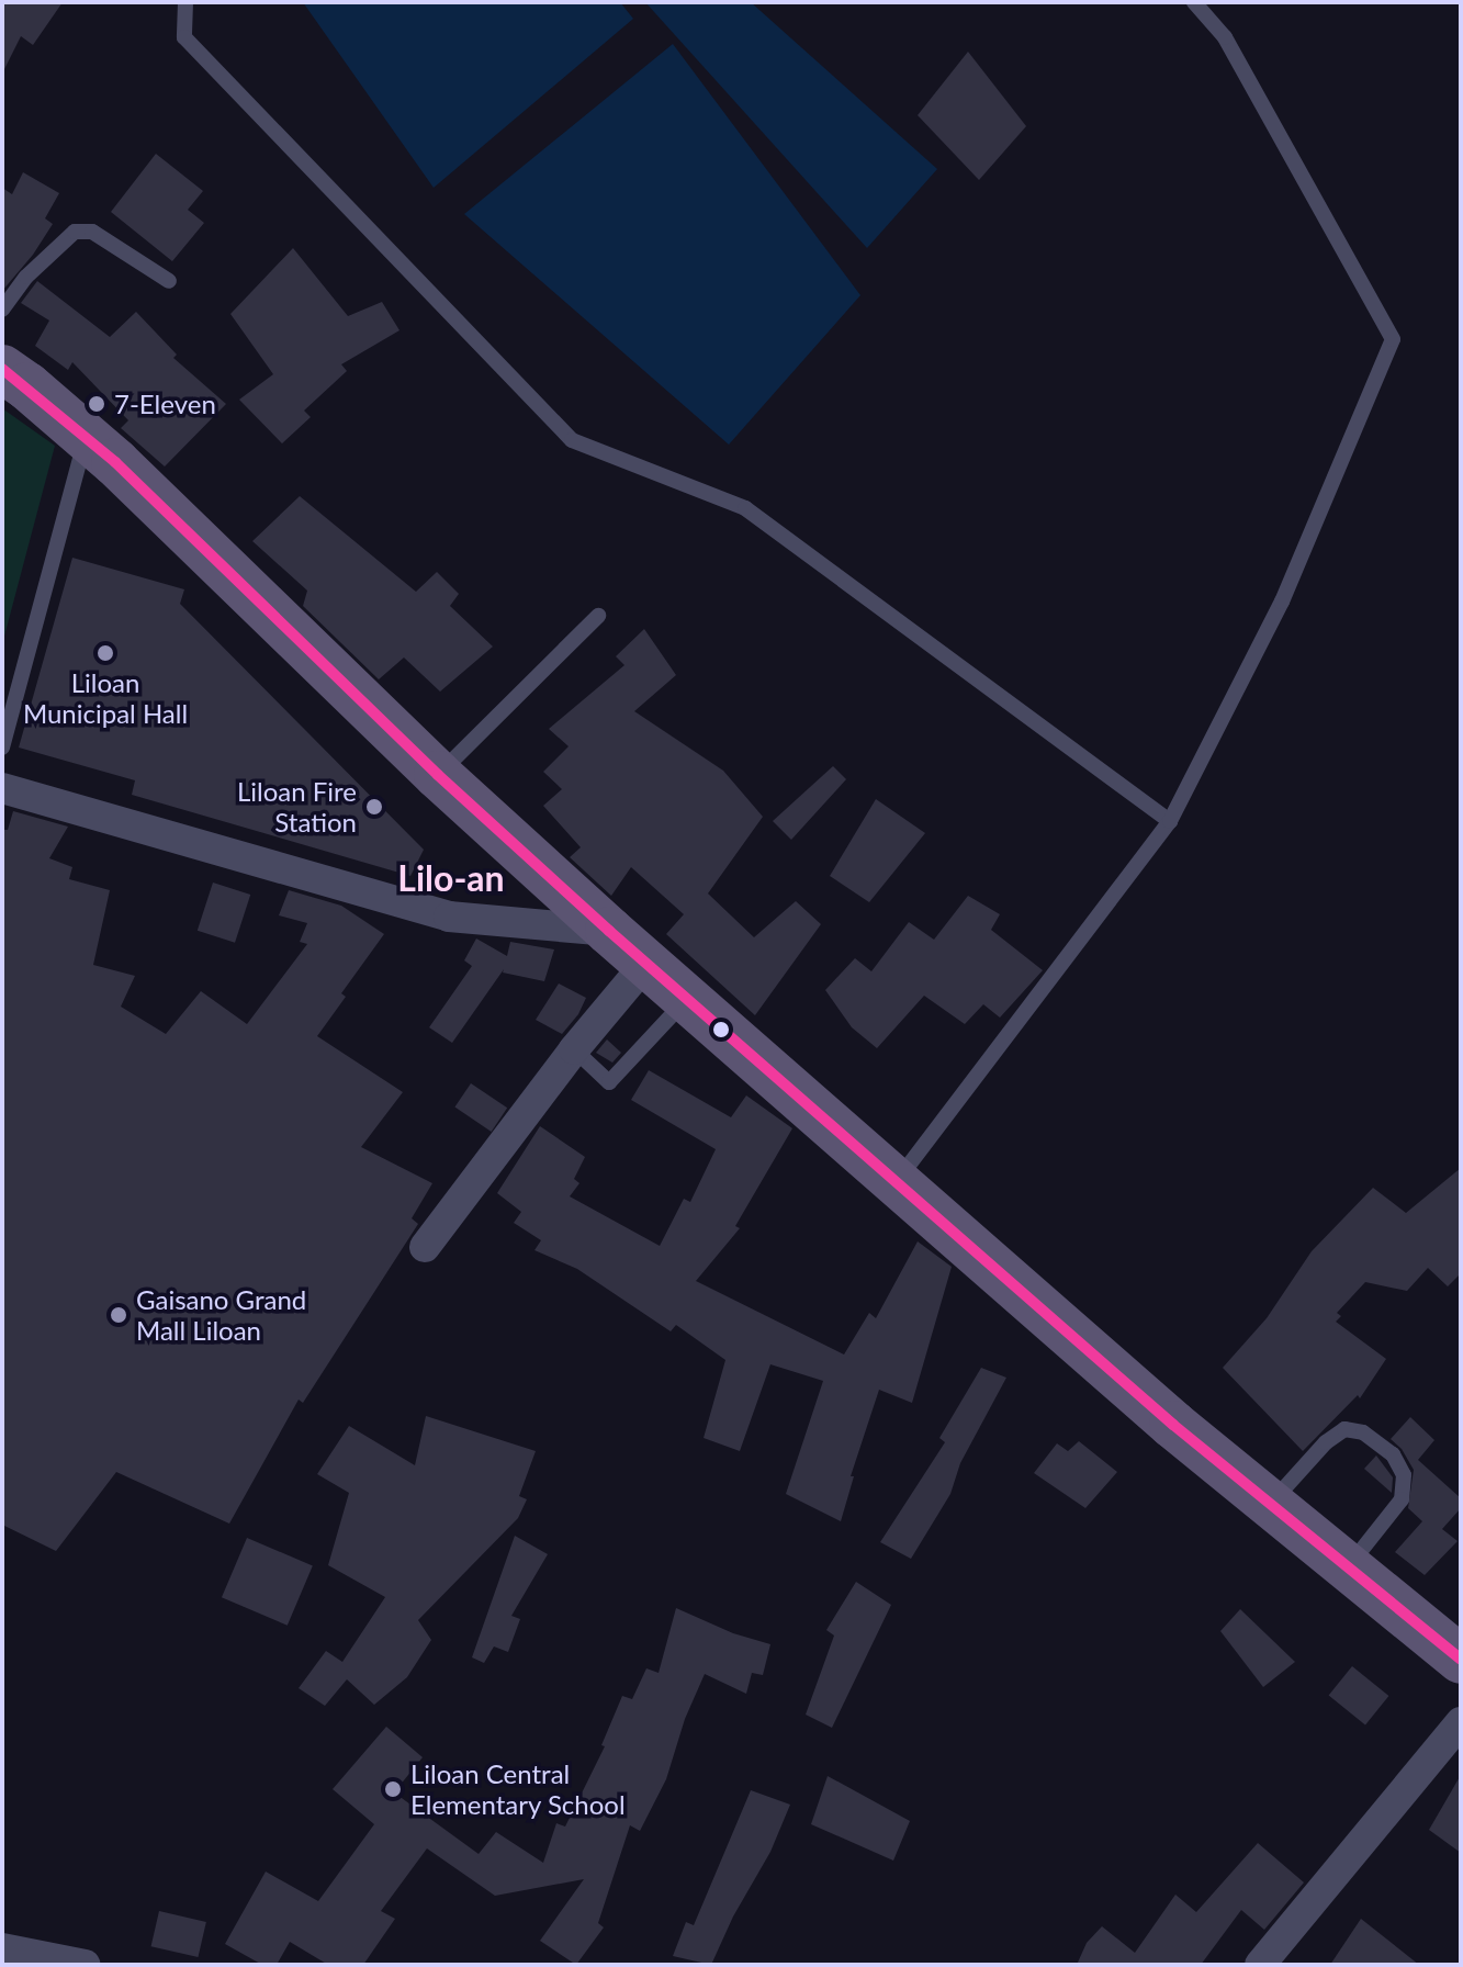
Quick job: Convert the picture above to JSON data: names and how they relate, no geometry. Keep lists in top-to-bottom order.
{
  "districts": ["Lilo-an"],
  "places": [
    "7-Eleven",
    "Liloan Municipal Hall",
    "Liloan Fire Station",
    "Gaisano Grand Mall Liloan",
    "Liloan Central Elementary School"
  ]
}
